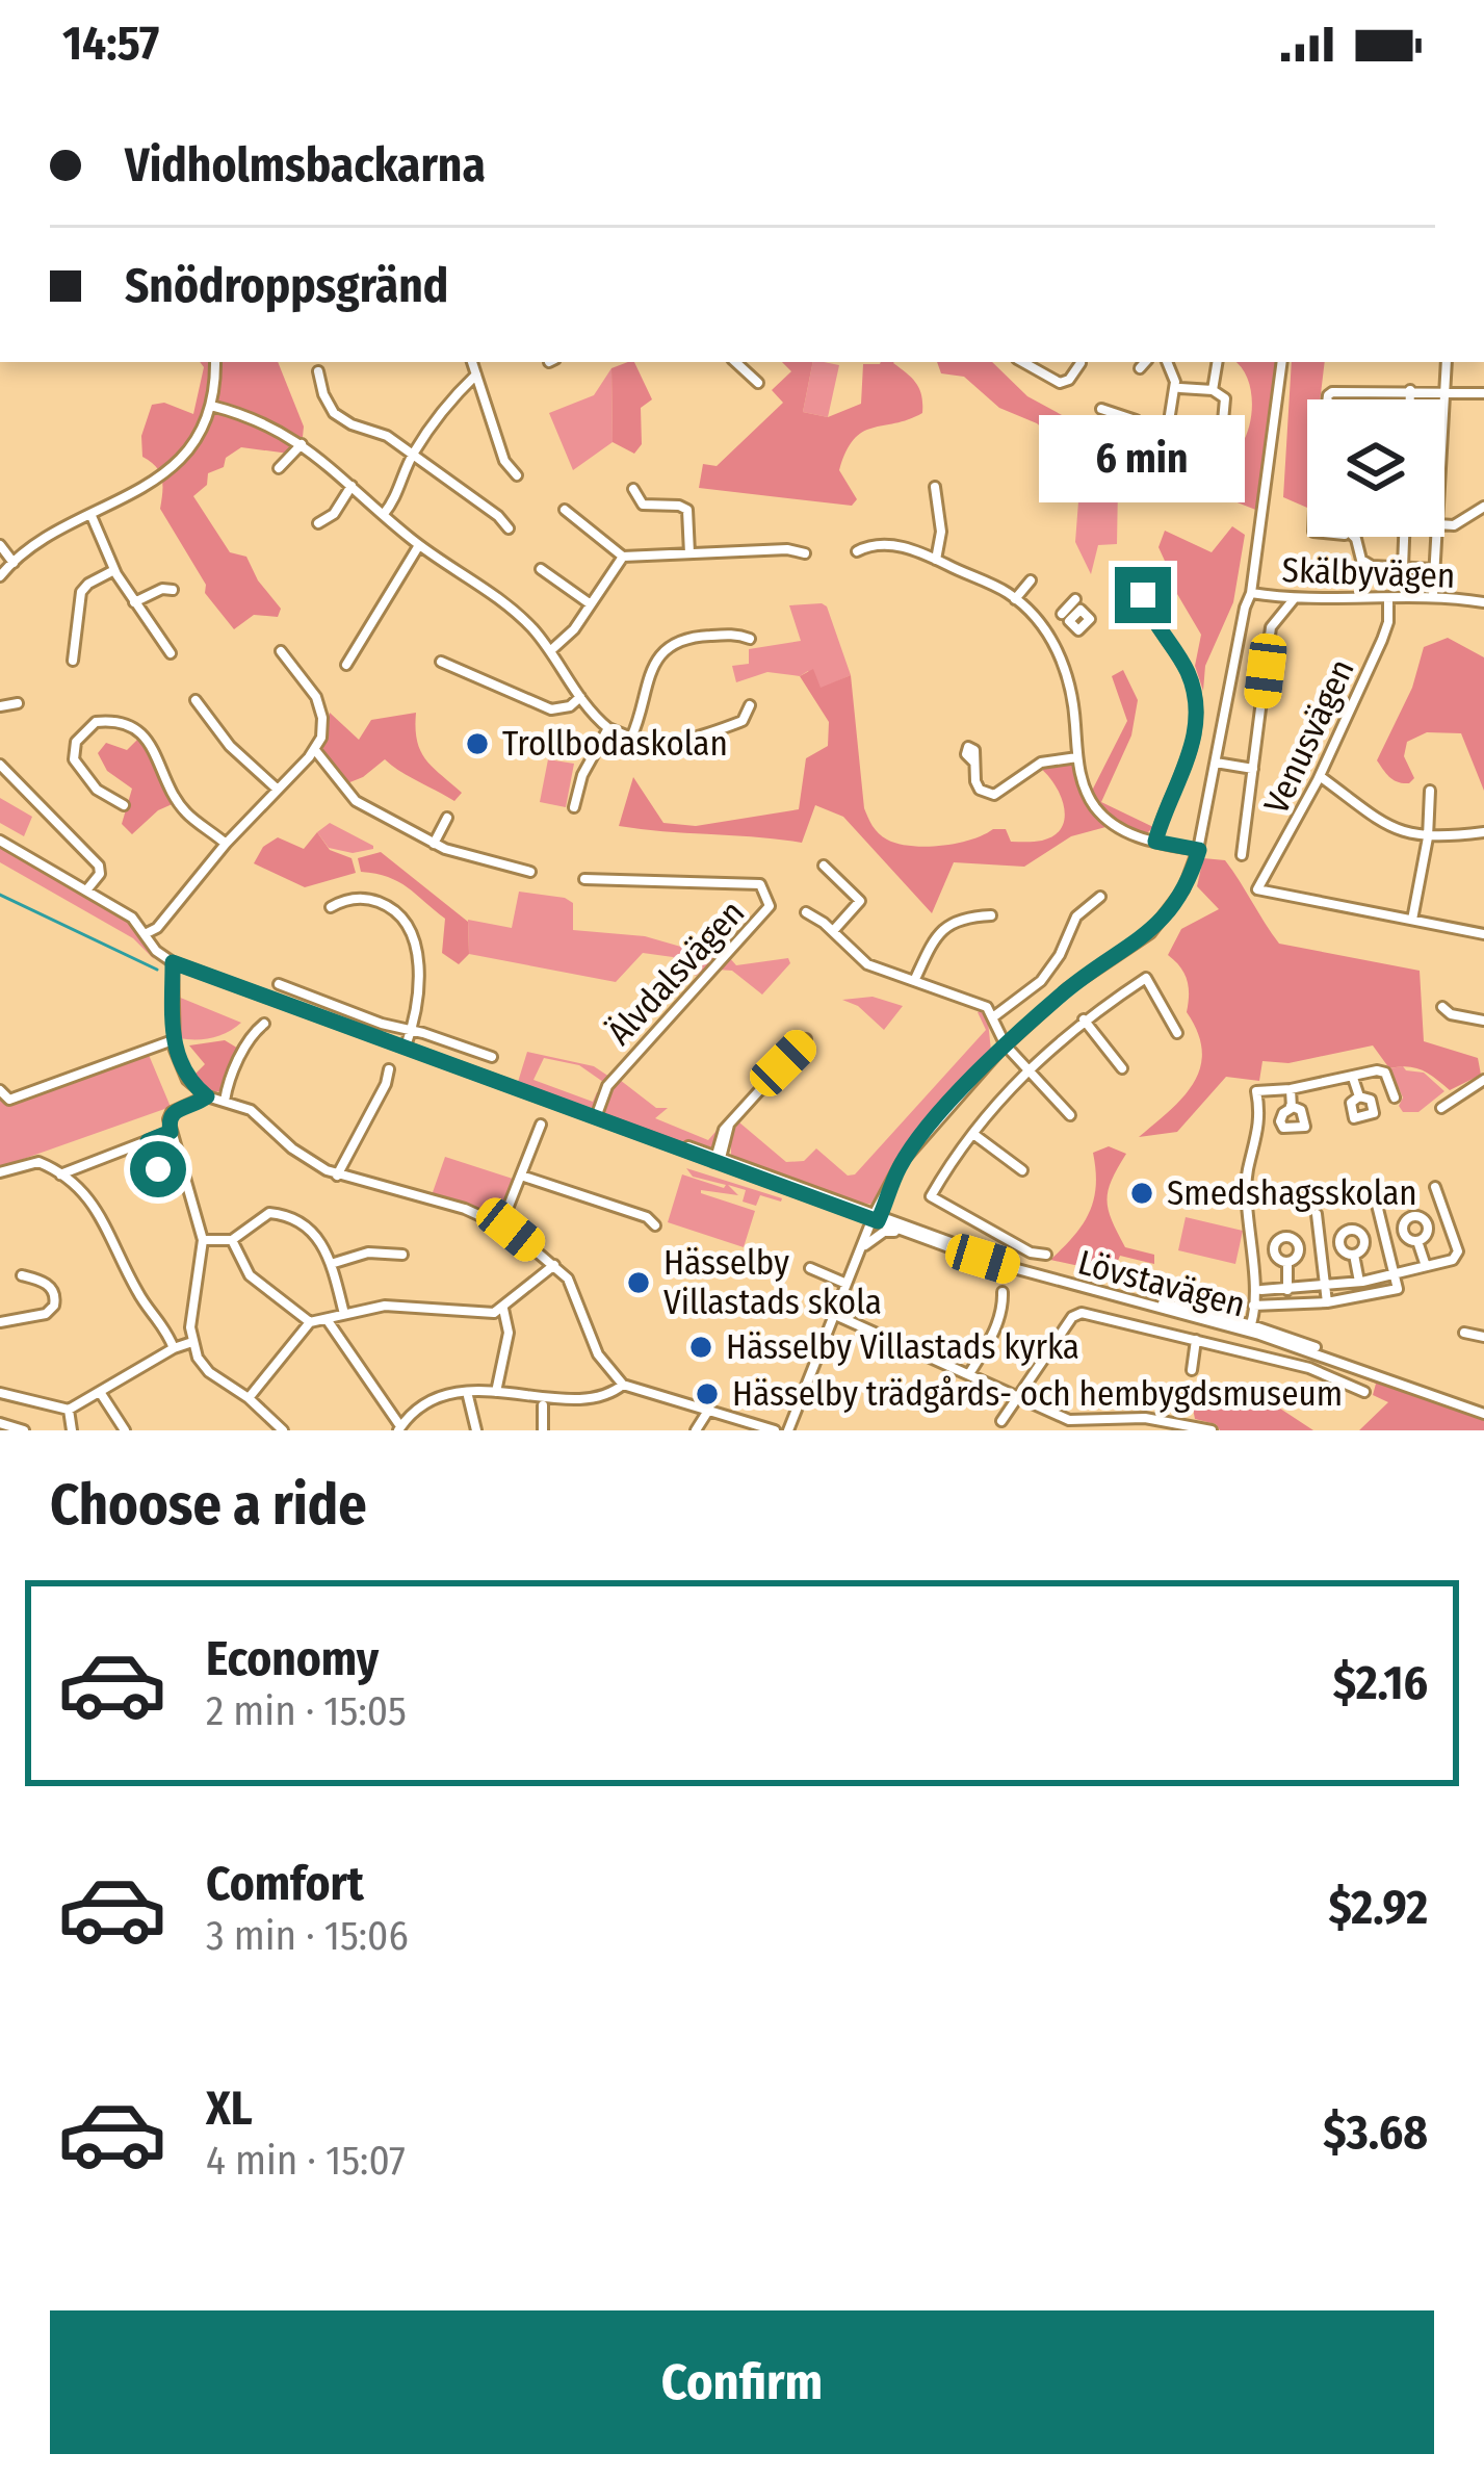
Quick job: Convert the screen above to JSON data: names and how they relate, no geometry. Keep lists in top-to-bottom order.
{
  "streets": {
    "street": [
      "Skälbyvägen",
      "Venusvägen",
      "Älvdalsvägen",
      "Lövstavägen"
    ]
  },
  "crossings": [
    ["Skälbyvägen", "Venusvägen"],
    ["Älvdalsvägen", "Lövstavägen"]
  ],
  "places": [
    "Trollbodaskolan",
    "Smedshagsskolan",
    "Hässelby Villastads skola",
    "Hässelby Villastads kyrka",
    "Hässelby trädgårds- och hembygdsmuseum"
  ],
  "page": {
    "status": "14:57",
    "banner": ["Vidholmsbackarna", "Snödroppsgränd"],
    "bubble": "6 min",
    "heading": "Choose a ride",
    "list": [
      {
        "name": "Economy",
        "note": "2 min · 15:05",
        "value": "$2.16"
      },
      {
        "name": "Comfort",
        "note": "3 min · 15:06",
        "value": "$2.92"
      },
      {
        "name": "XL",
        "note": "4 min · 15:07",
        "value": "$3.68"
      }
    ],
    "buttons": "Confirm"
  }
}
